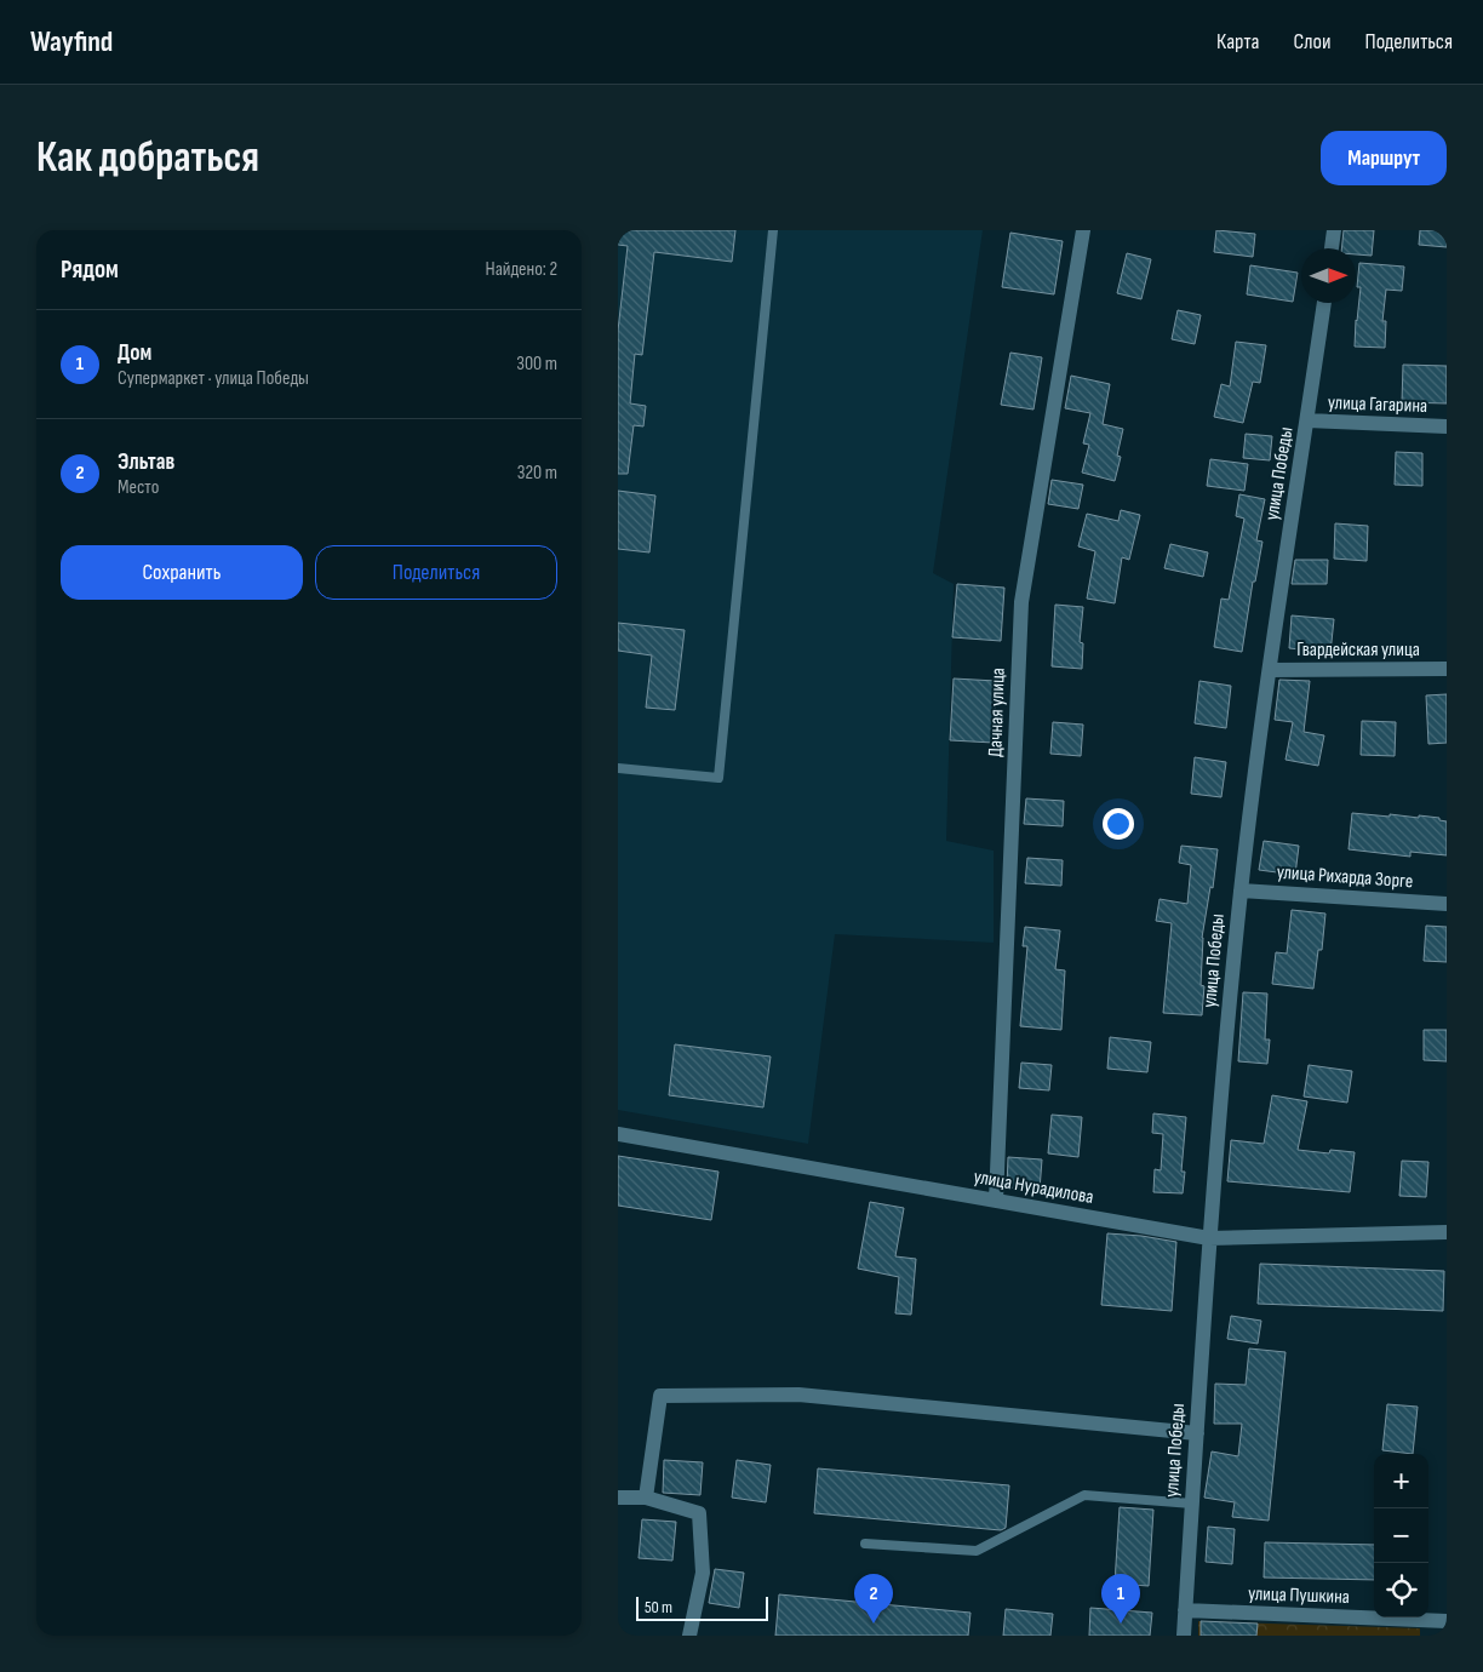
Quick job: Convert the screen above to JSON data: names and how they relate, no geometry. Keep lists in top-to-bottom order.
{
  "streets": {
    "street": [
      "улица Гагарина",
      "улица Победы",
      "Гвардейская улица",
      "Дачная улица",
      "улица Рихарда Зорге",
      "улица Нурадилова",
      "улица Пушкина"
    ]
  },
  "crossings": [
    ["улица Гагарина", "улица Победы"],
    ["улица Победы", "Гвардейская улица"],
    ["улица Победы", "улица Рихарда Зорге"],
    ["улица Победы", "улица Нурадилова"],
    ["улица Победы", "улица Пушкина"],
    ["Дачная улица", "улица Нурадилова"]
  ],
  "scale_bar": "50 m",
  "north": "right",
  "page": {
    "header": "Wayfind",
    "nav": ["Карта", "Слои", "Поделиться"],
    "buttons": [
      "Маршрут",
      ["Сохранить", "Поделиться"]
    ],
    "title": "Как добраться",
    "heading": ["Рядом", "Найдено: 2"],
    "list": [
      {
        "mark": "1",
        "name": "Дом",
        "note": "Супермаркет · улица Победы",
        "value": "300 m"
      },
      {
        "mark": "2",
        "name": "Эльтав",
        "note": "Место",
        "value": "320 m"
      }
    ],
    "map_buttons": ["+", "−"],
    "pins": ["1", "2"],
    "scale": "50 m"
  }
}
